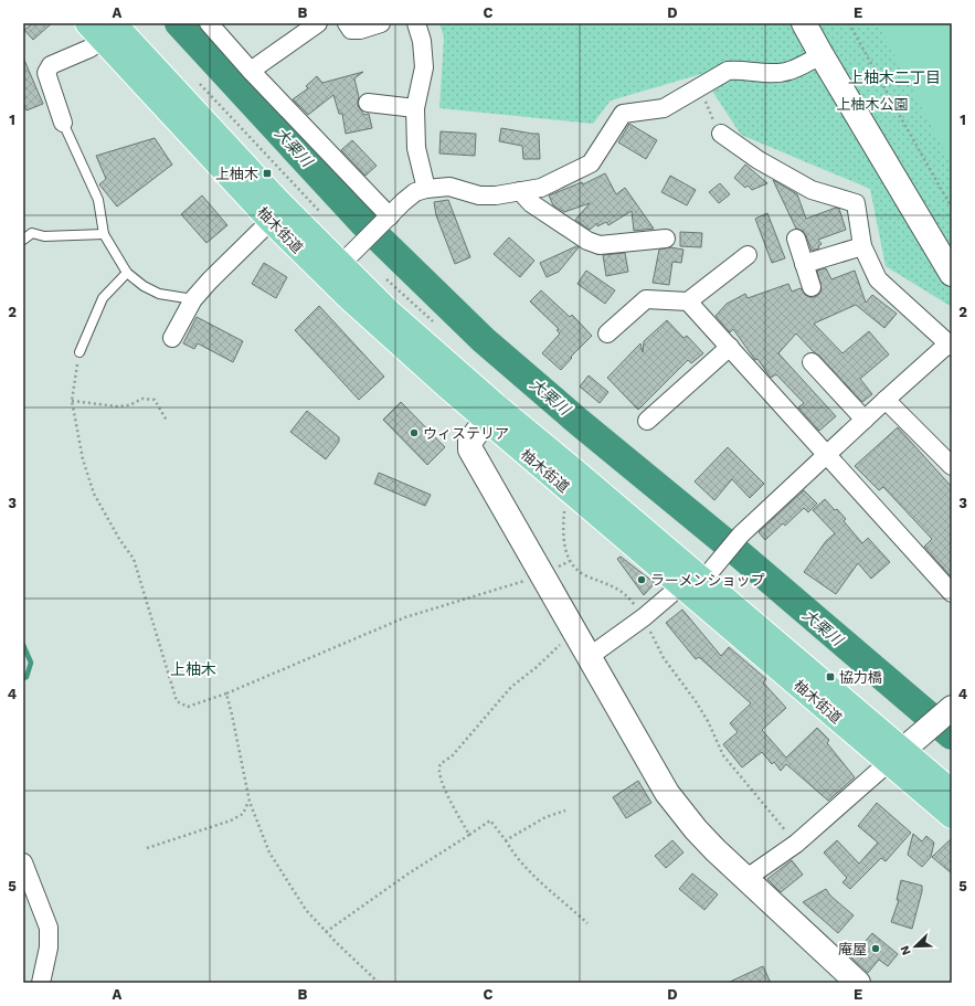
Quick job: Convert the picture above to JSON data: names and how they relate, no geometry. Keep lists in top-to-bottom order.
{
  "streets": {
    "main road": ["柚木街道"]
  },
  "districts": ["上柚木二丁目", "上柚木"],
  "water": ["大栗川"],
  "parks": ["上柚木公園"],
  "places": {
    "transit": ["上柚木", "協力橋"],
    "other": ["ウィステリア", "ラーメンショップ", "庵屋"]
  },
  "north": "bottom left",
  "grid": {
    "columns": [
      "A",
      "B",
      "C",
      "D",
      "E"
    ],
    "rows": [
      "1",
      "2",
      "3",
      "4",
      "5"
    ]
  }
}
